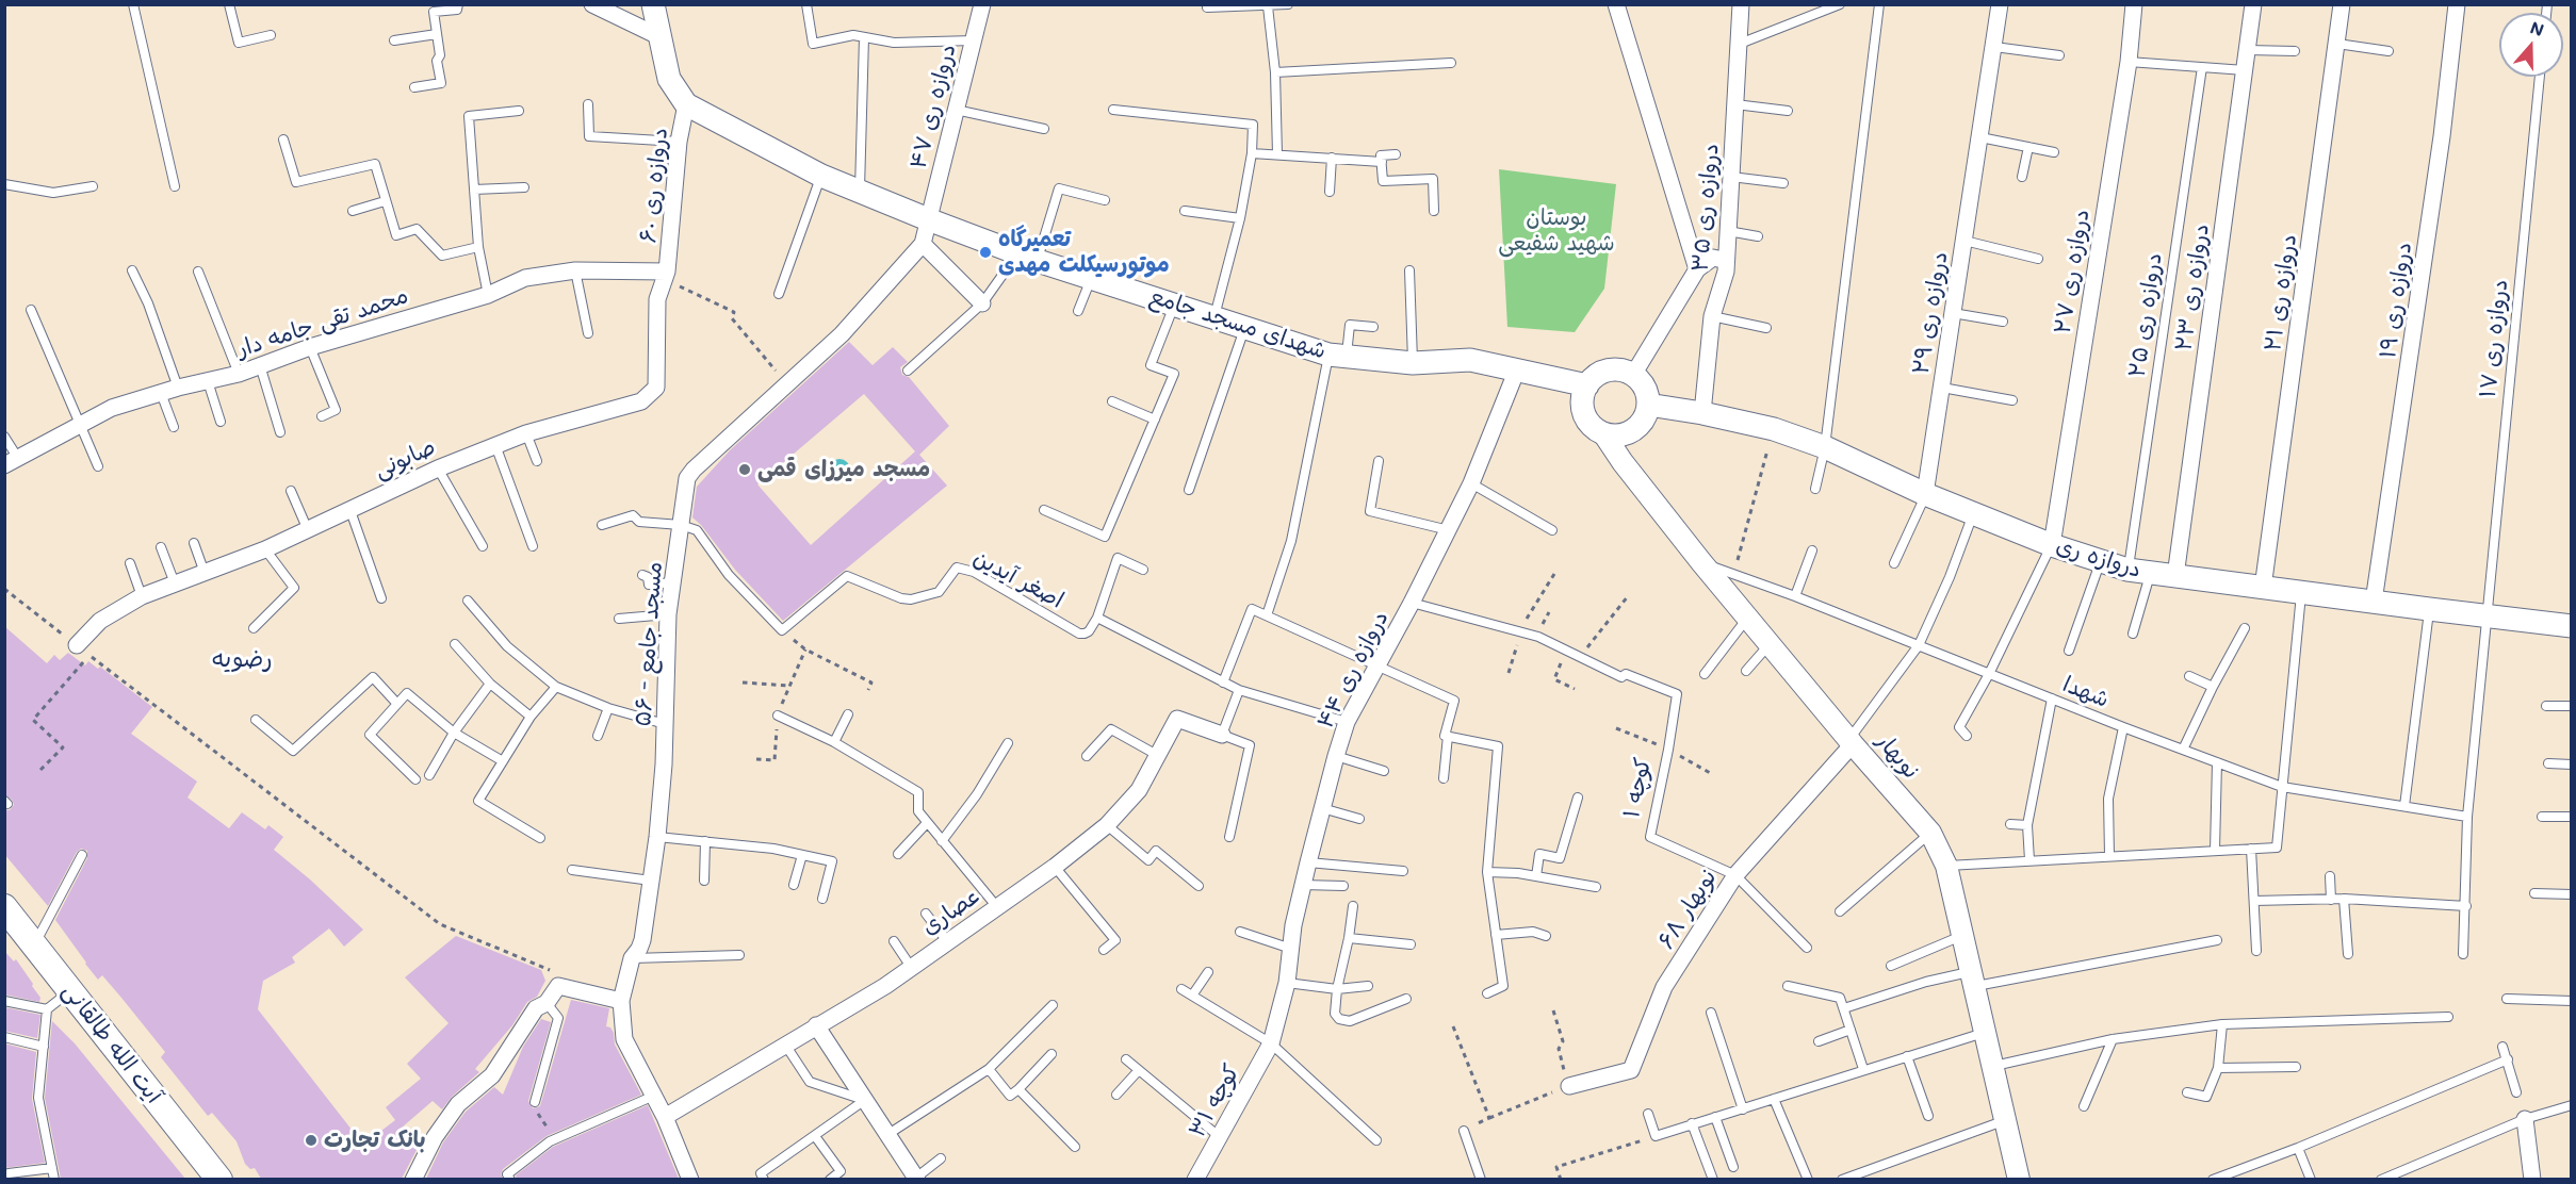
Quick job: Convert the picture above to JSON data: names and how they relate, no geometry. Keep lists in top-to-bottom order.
{
  "streets": {
    "main road": ["شهدای مسجد جامع", "دروازه ری", "آیت الله طالقانی"],
    "street": [
      "دروازه ری ۴۷",
      "دروازه ری ۶۰",
      "دروازه ری ۳۵",
      "دروازه ری ۲۷",
      "دروازه ری ۲۳",
      "دروازه ری ۲۱",
      "دروازه ری ۱۹",
      "دروازه ری ۲۹",
      "محمد تقی جامه دار",
      "صابونی",
      "۵۶ - مسجد جامع",
      "دروازه ری ۴۴",
      "نوبهار",
      "نوبهار ۶۸",
      "عصاری",
      "کوچه ۳۱"
    ],
    "lane": [
      "دروازه ری ۲۵",
      "دروازه ری ۱۷",
      "اصغر آیدین",
      "شهدا",
      "کوچه ۱"
    ]
  },
  "crossings": [
    ["دروازه ری ۴۷", "شهدای مسجد جامع"],
    ["دروازه ری ۴۷", "۵۶ - مسجد جامع"],
    ["دروازه ری ۶۰", "محمد تقی جامه دار"],
    ["دروازه ری ۶۰", "شهدای مسجد جامع"],
    ["دروازه ری ۶۰", "صابونی"],
    ["دروازه ری ۳۵", "دروازه ری"],
    ["دروازه ری ۲۷", "دروازه ری"],
    ["دروازه ری ۲۳", "دروازه ری"],
    ["دروازه ری ۲۱", "دروازه ری"],
    ["دروازه ری ۱۹", "دروازه ری"],
    ["دروازه ری ۲۹", "دروازه ری"],
    ["دروازه ری ۲۵", "دروازه ری"],
    ["محمد تقی جامه دار", "صابونی"],
    ["شهدای مسجد جامع", "دروازه ری"],
    ["شهدای مسجد جامع", "۵۶ - مسجد جامع"],
    ["شهدای مسجد جامع", "دروازه ری ۴۴"],
    ["شهدای مسجد جامع", "نوبهار"],
    ["دروازه ری ۱۷", "دروازه ری"],
    ["دروازه ری ۱۷", "شهدا"],
    ["دروازه ری", "نوبهار"],
    ["۵۶ - مسجد جامع", "عصاری"],
    ["دروازه ری ۴۴", "کوچه ۳۱"],
    ["شهدا", "نوبهار"],
    ["نوبهار", "نوبهار ۶۸"],
    ["کوچه ۱", "نوبهار ۶۸"]
  ],
  "districts": ["رضویه"],
  "parks": ["بوستان شهید شفیعی"],
  "places": ["تعمیرگاه موتورسیکلت مهدی", "مسجد میرزای قمی", "بانک تجارت"],
  "north": "top"
}
